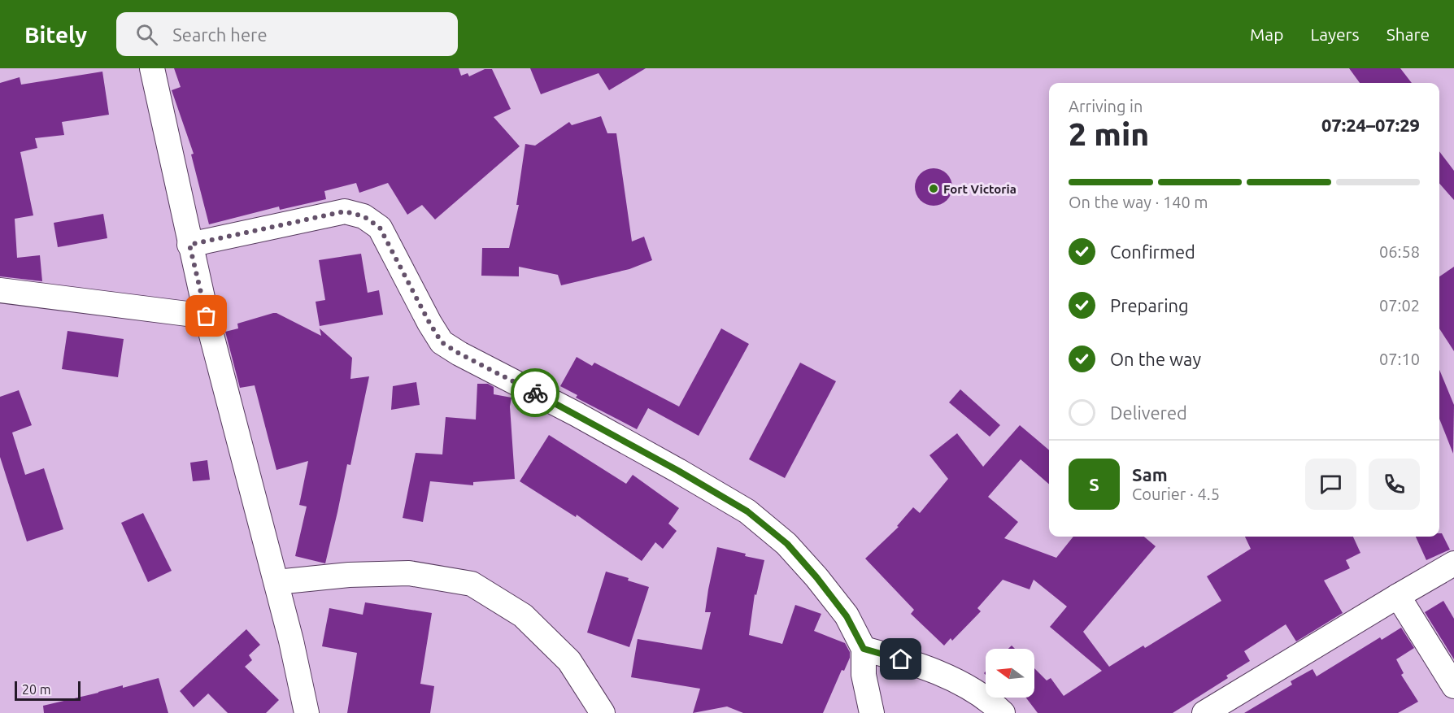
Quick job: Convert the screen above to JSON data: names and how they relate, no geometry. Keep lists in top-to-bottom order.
{
  "places": ["Fort Victoria"],
  "scale_bar": "20 m",
  "north": "left",
  "page": {
    "header": "Bitely",
    "search": "Search here",
    "nav": ["Map", "Layers", "Share"],
    "heading": ["2 min", "Arriving in", "07:24–07:29"],
    "panel": ["Sam", "Courier · 4.5"],
    "bar": "On the way · 140 m",
    "list": [
      ["Confirmed", "06:58"],
      ["Preparing", "07:02"],
      ["On the way", "07:10"],
      "Delivered"
    ],
    "round": "S",
    "scale": "20 m"
  }
}
